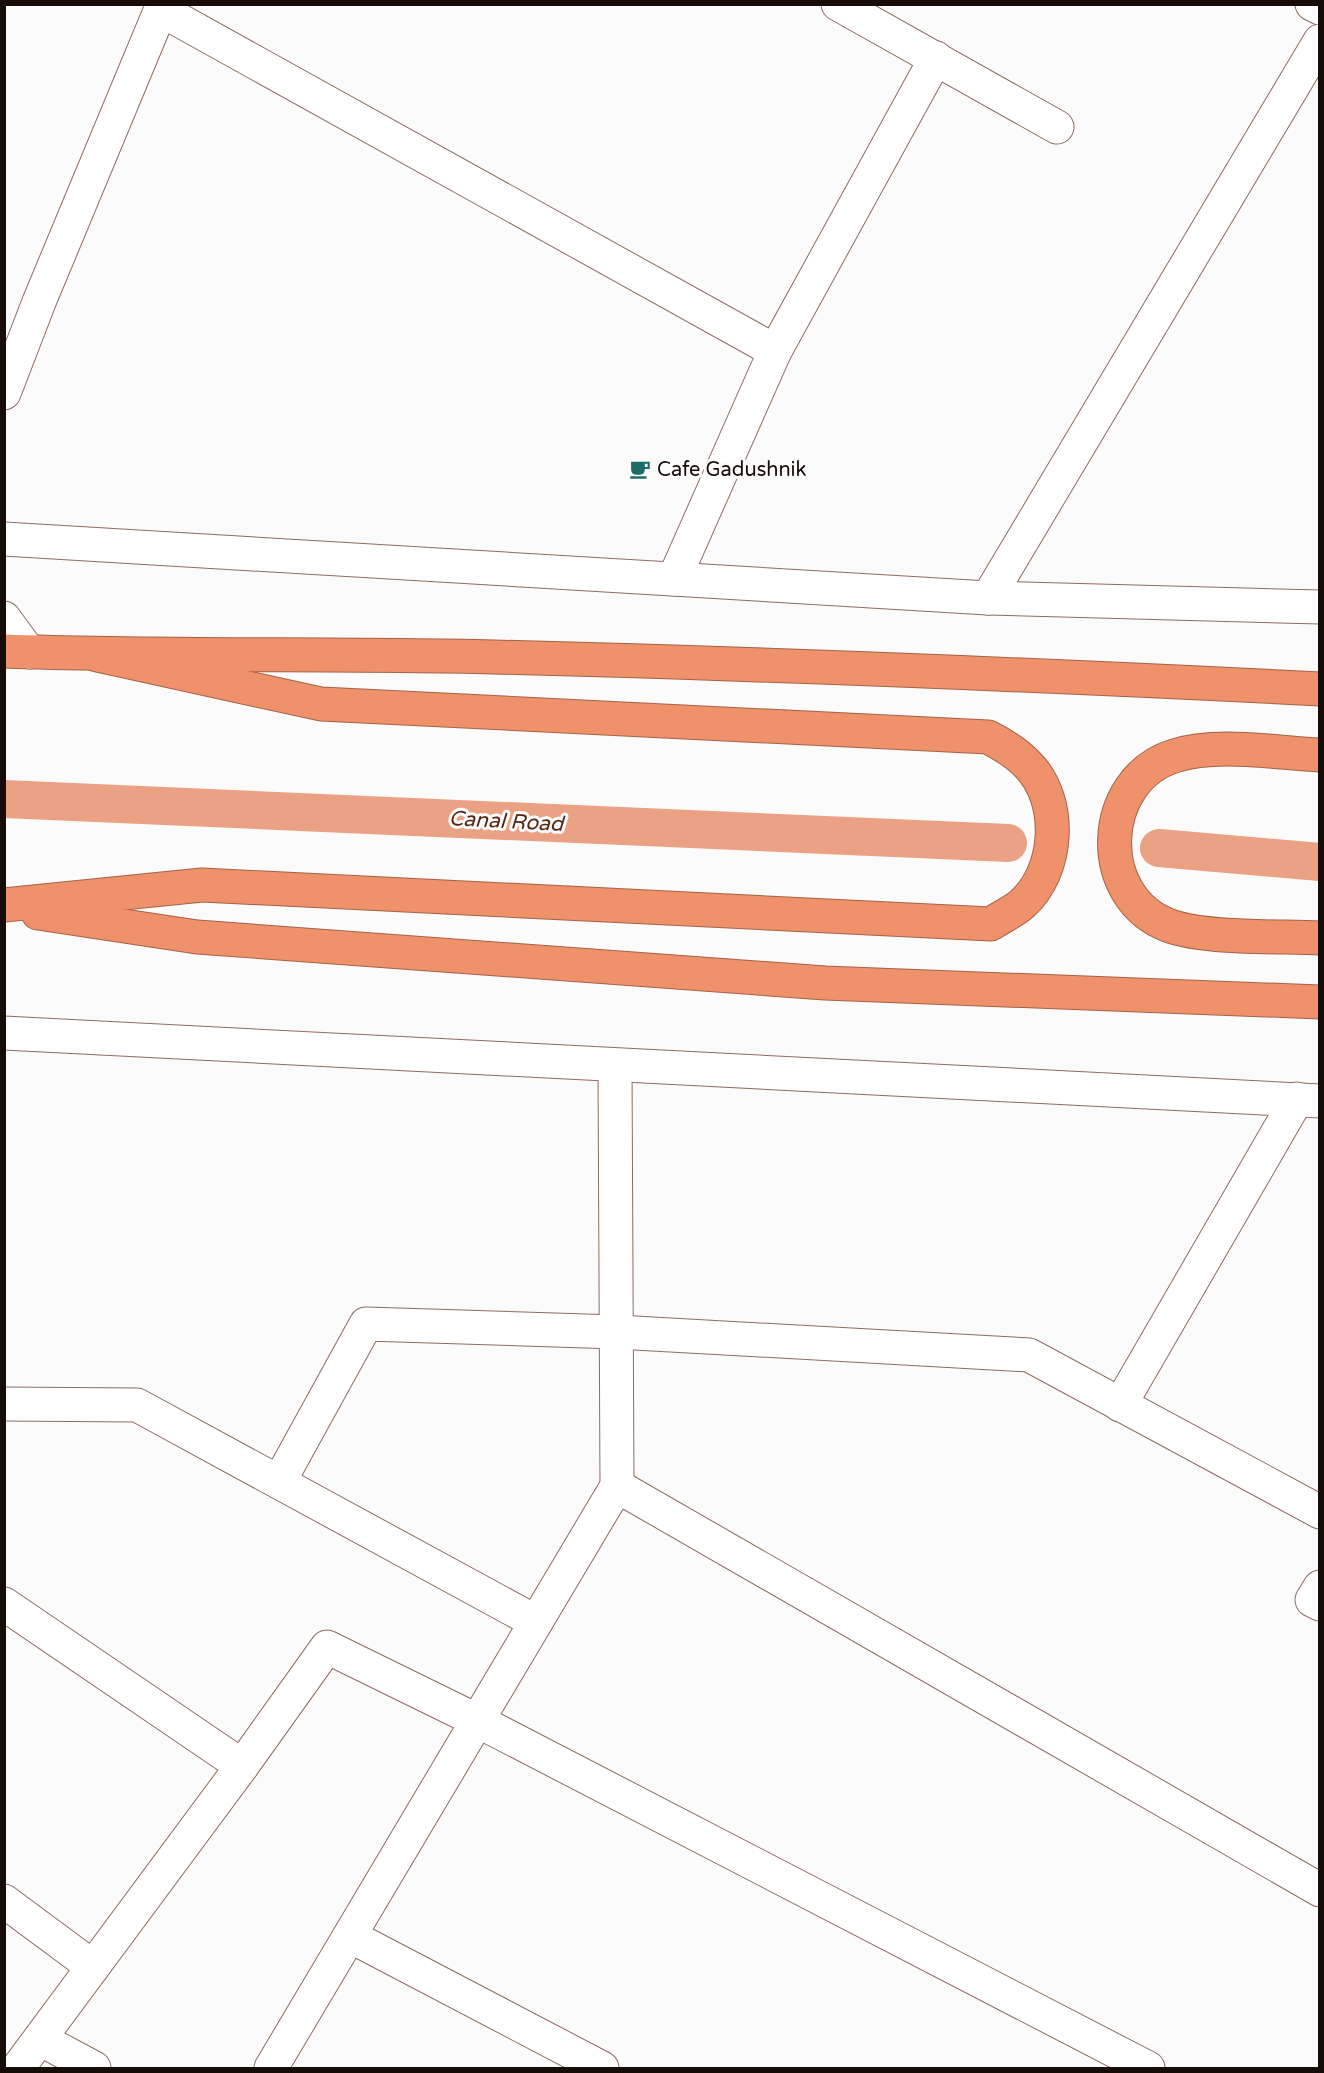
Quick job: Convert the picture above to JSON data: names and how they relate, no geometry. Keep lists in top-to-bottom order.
{
  "water": ["Canal Road"],
  "places": {
    "cafe": ["Cafe Gadushnik"]
  }
}
